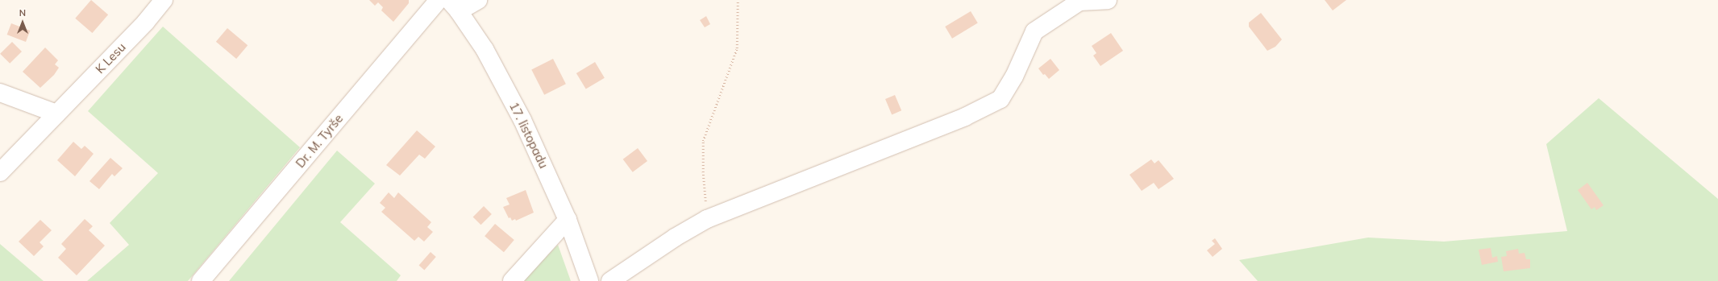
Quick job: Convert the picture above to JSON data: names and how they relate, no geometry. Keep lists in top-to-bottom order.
{
  "streets": {
    "street": ["K Lesu", "17. listopadu", "Dr. M. Tyrše"]
  },
  "north": "top"
}
